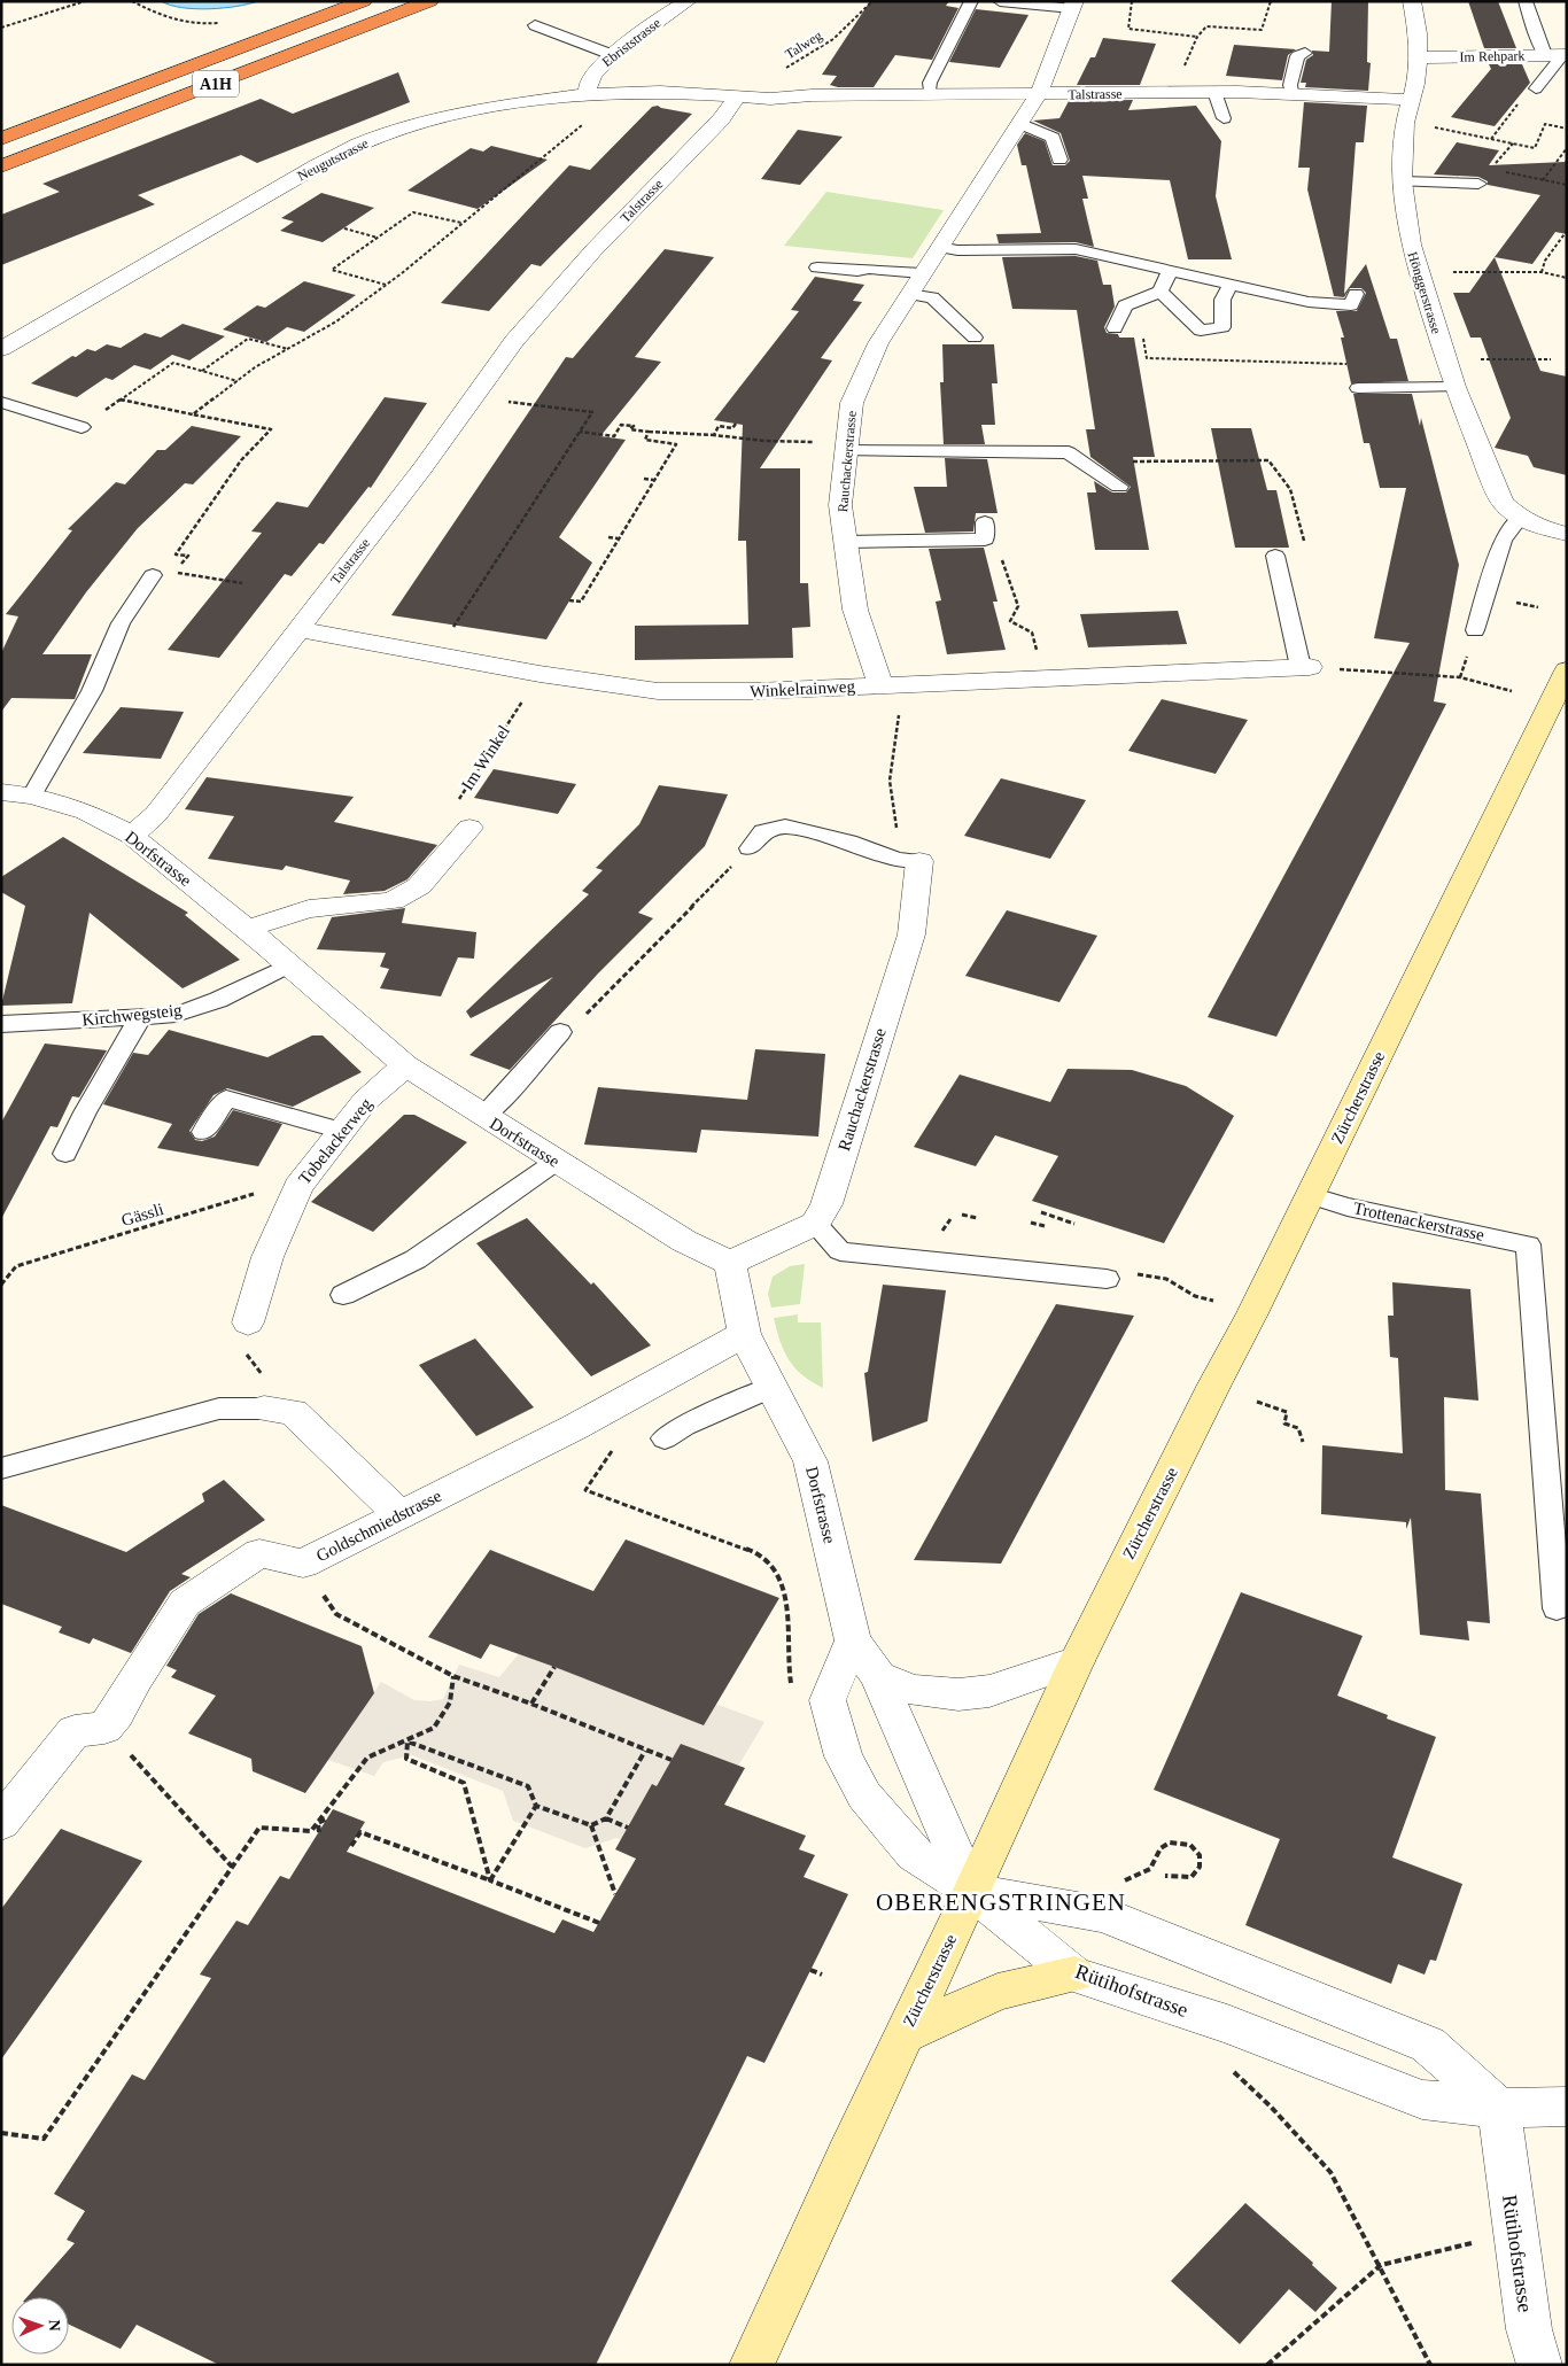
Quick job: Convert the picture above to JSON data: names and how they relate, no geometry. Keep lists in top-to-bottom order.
{
  "streets": {
    "highway": ["A1H"],
    "main road": ["Zürcherstrasse"],
    "street": [
      "Ebriststrasse",
      "Im Rehpark",
      "Talstrasse",
      "Neugutstrasse",
      "Hönggerstrasse",
      "Rauchackerstrasse",
      "Winkelrainweg",
      "Dorfstrasse",
      "Tobelackerweg",
      "Goldschmiedstrasse",
      "Rütihofstrasse"
    ],
    "lane": ["Kirchwegsteig", "Trottenackerstrasse"],
    "path": ["Talweg", "Im Winkel", "Gässli"]
  },
  "crossings": [
    ["Ebriststrasse", "Neugutstrasse"],
    ["Talweg", "Talstrasse"],
    ["Talweg", "Neugutstrasse"],
    ["Im Rehpark", "Hönggerstrasse"],
    ["Talstrasse", "Neugutstrasse"],
    ["Talstrasse", "Hönggerstrasse"],
    ["Talstrasse", "Rauchackerstrasse"],
    ["Talstrasse", "Winkelrainweg"],
    ["Talstrasse", "Dorfstrasse"],
    ["Rauchackerstrasse", "Winkelrainweg"],
    ["Winkelrainweg", "Im Winkel"],
    ["Dorfstrasse", "Kirchwegsteig"],
    ["Dorfstrasse", "Zürcherstrasse"],
    ["Dorfstrasse", "Tobelackerweg"],
    ["Dorfstrasse", "Goldschmiedstrasse"],
    ["Dorfstrasse", "Rütihofstrasse"],
    ["Zürcherstrasse", "Trottenackerstrasse"],
    ["Zürcherstrasse", "Rütihofstrasse"],
    ["Tobelackerweg", "Gässli"]
  ],
  "districts": ["OBERENGSTRINGEN"],
  "north": "right"
}
